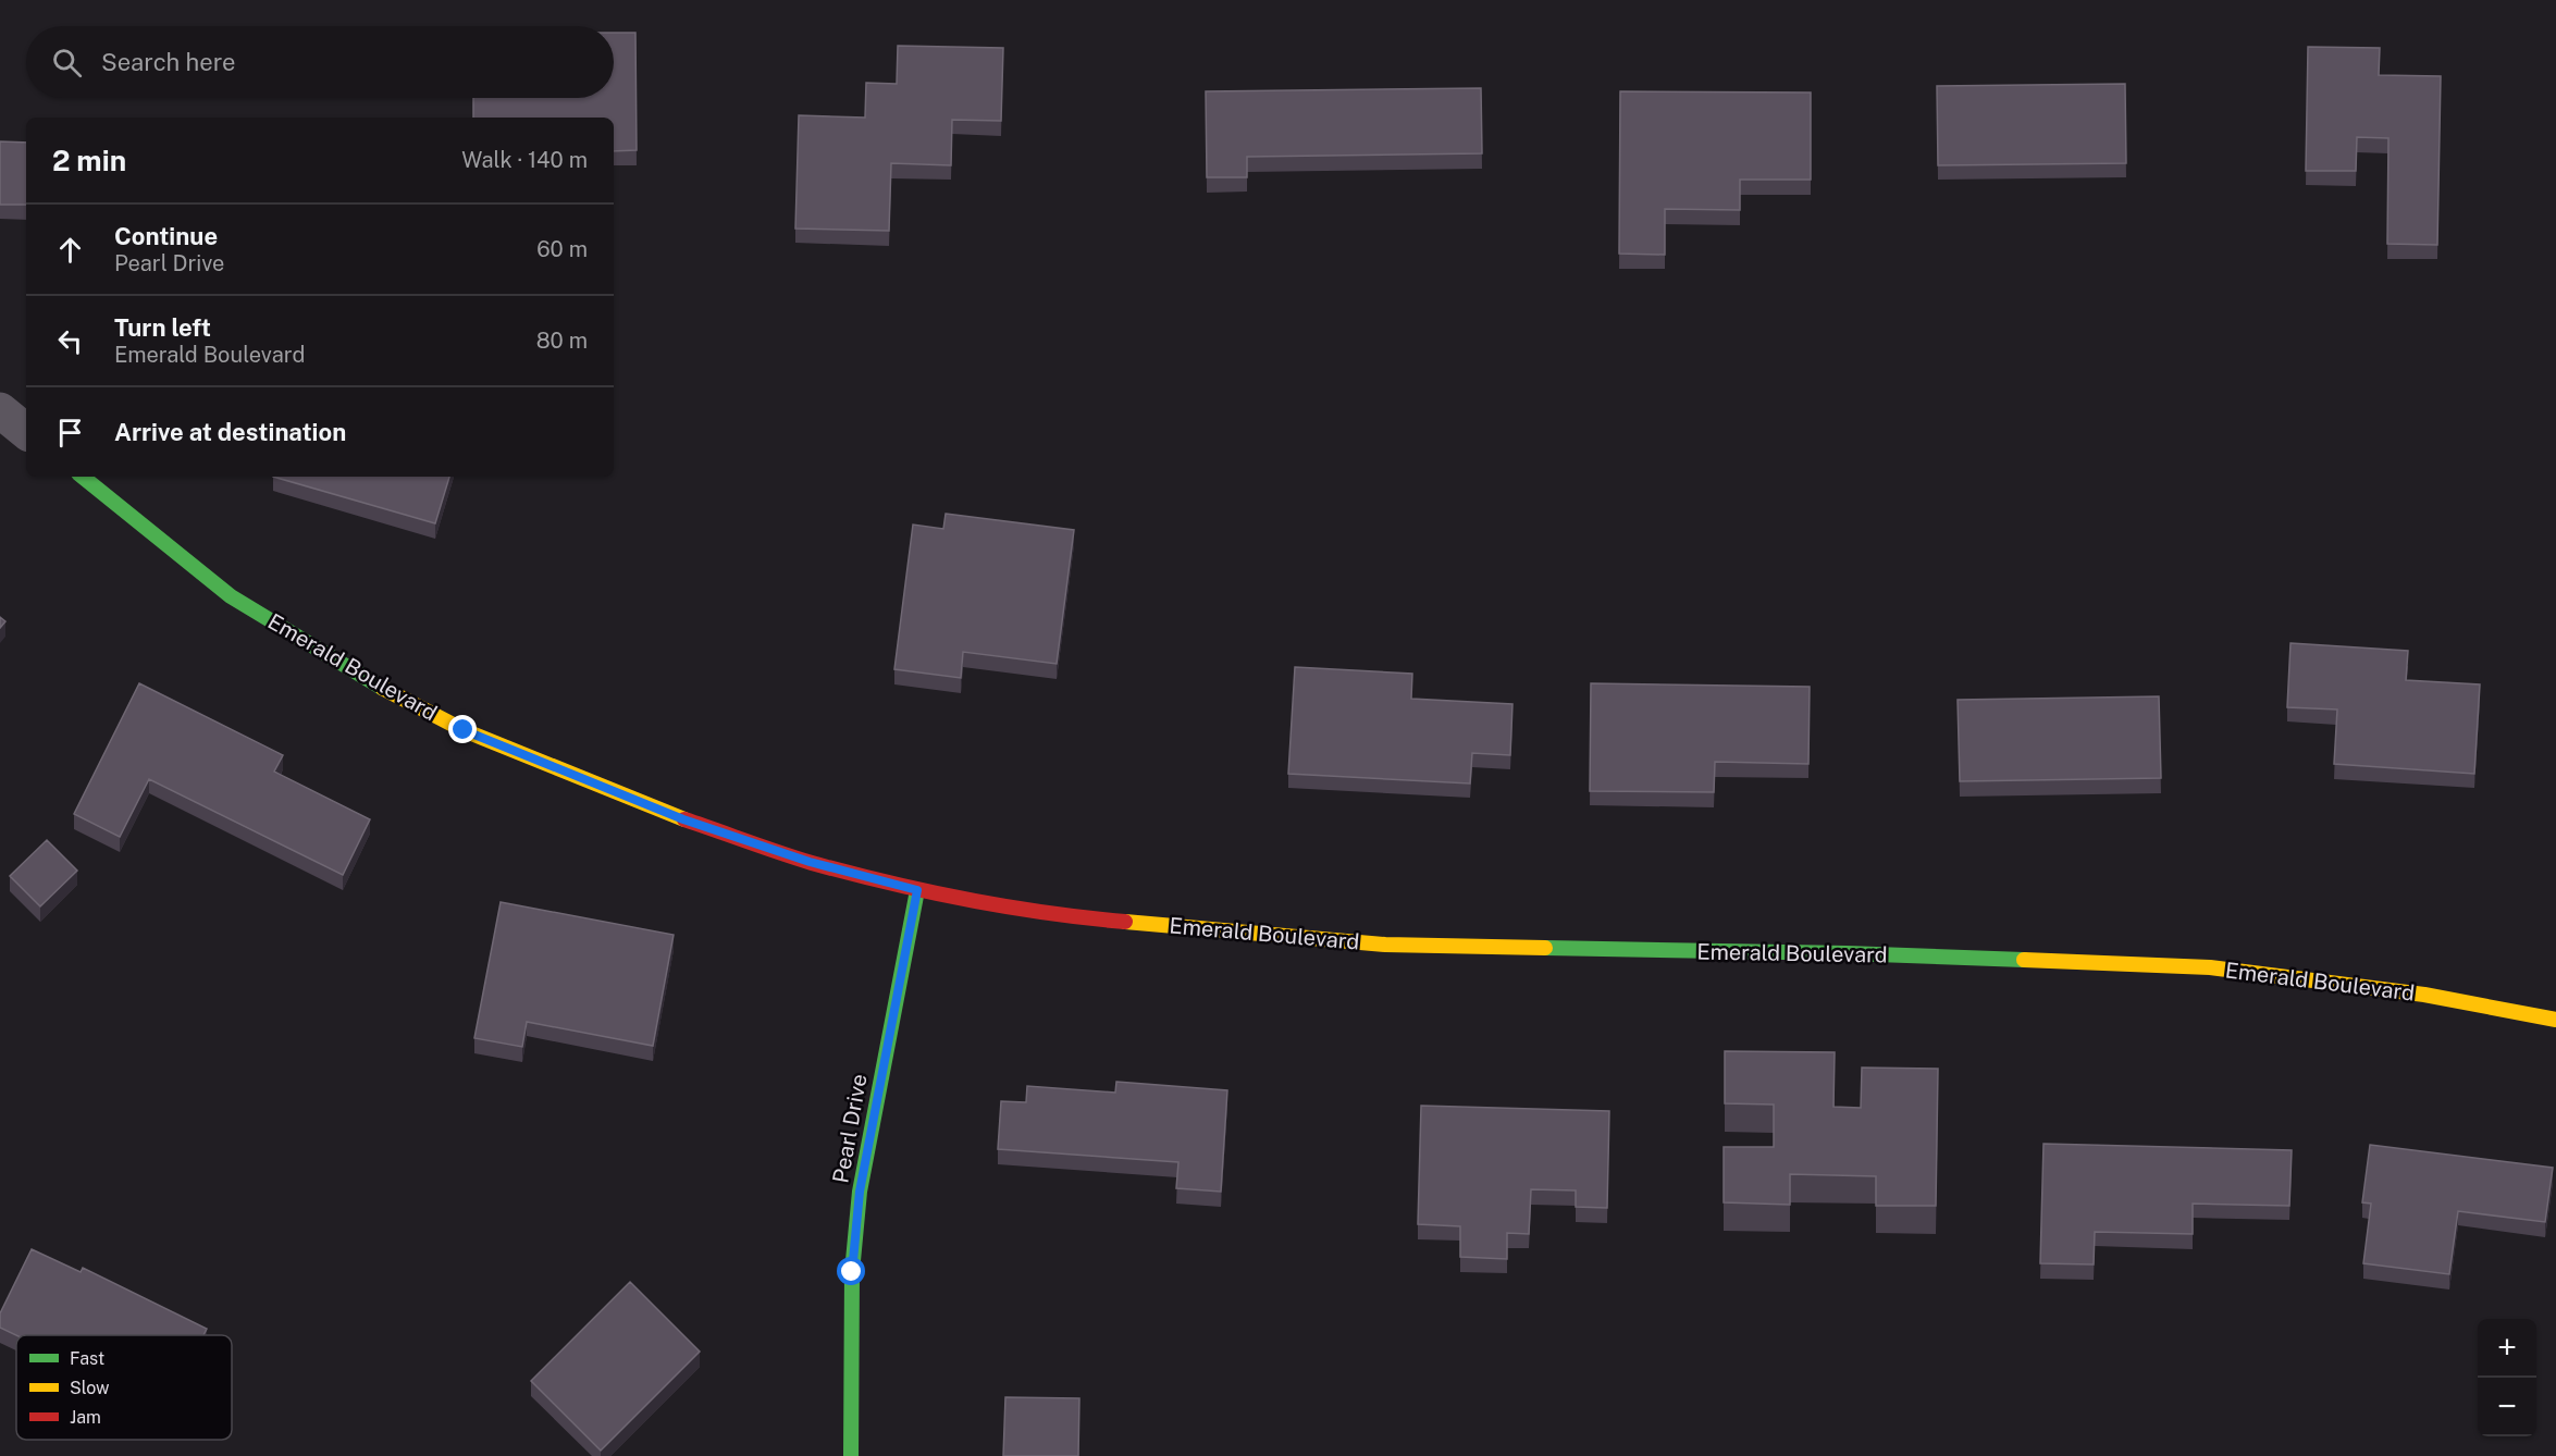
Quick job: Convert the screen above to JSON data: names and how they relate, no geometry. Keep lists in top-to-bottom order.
{
  "streets": {
    "street": ["Emerald Boulevard", "Pearl Drive"]
  },
  "crossings": [
    ["Emerald Boulevard", "Pearl Drive"]
  ],
  "legend": ["Fast", "Slow", "Jam"],
  "page": {
    "search": "Search here",
    "heading": ["2 min", "Walk · 140 m"],
    "list": [
      ["Continue", "Pearl Drive", "60 m"],
      ["Turn left", "Emerald Boulevard", "80 m"],
      "Arrive at destination"
    ],
    "map_buttons": ["+", "−"]
  }
}
